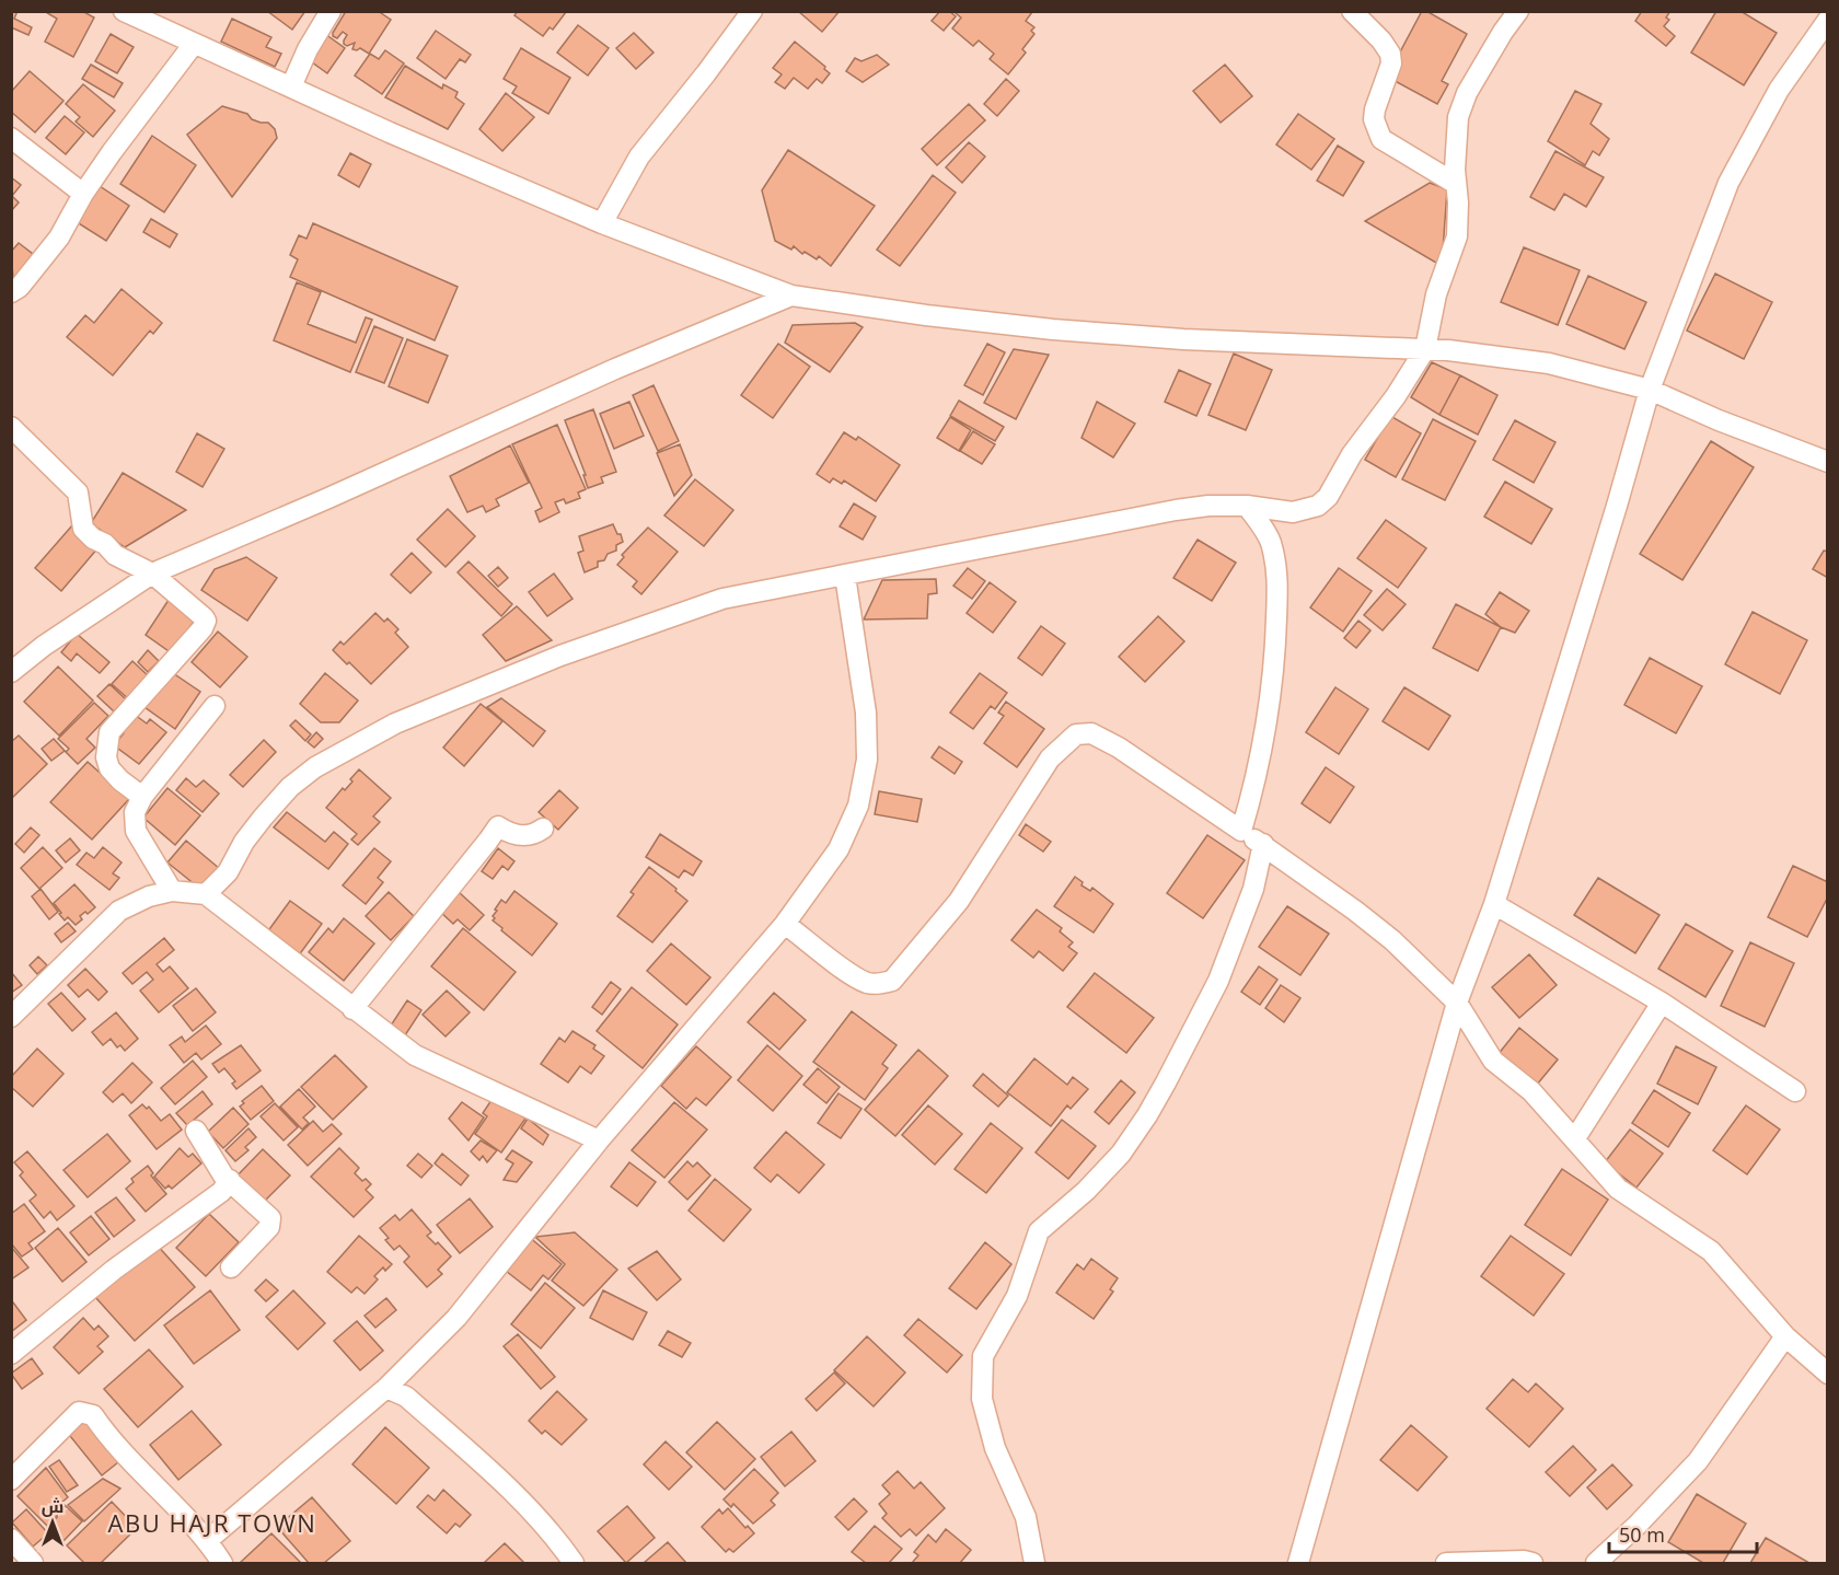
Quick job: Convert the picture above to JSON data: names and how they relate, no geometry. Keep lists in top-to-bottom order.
{
  "districts": ["ABU HAJR TOWN"],
  "scale_bar": "50 m",
  "north": "top"
}
